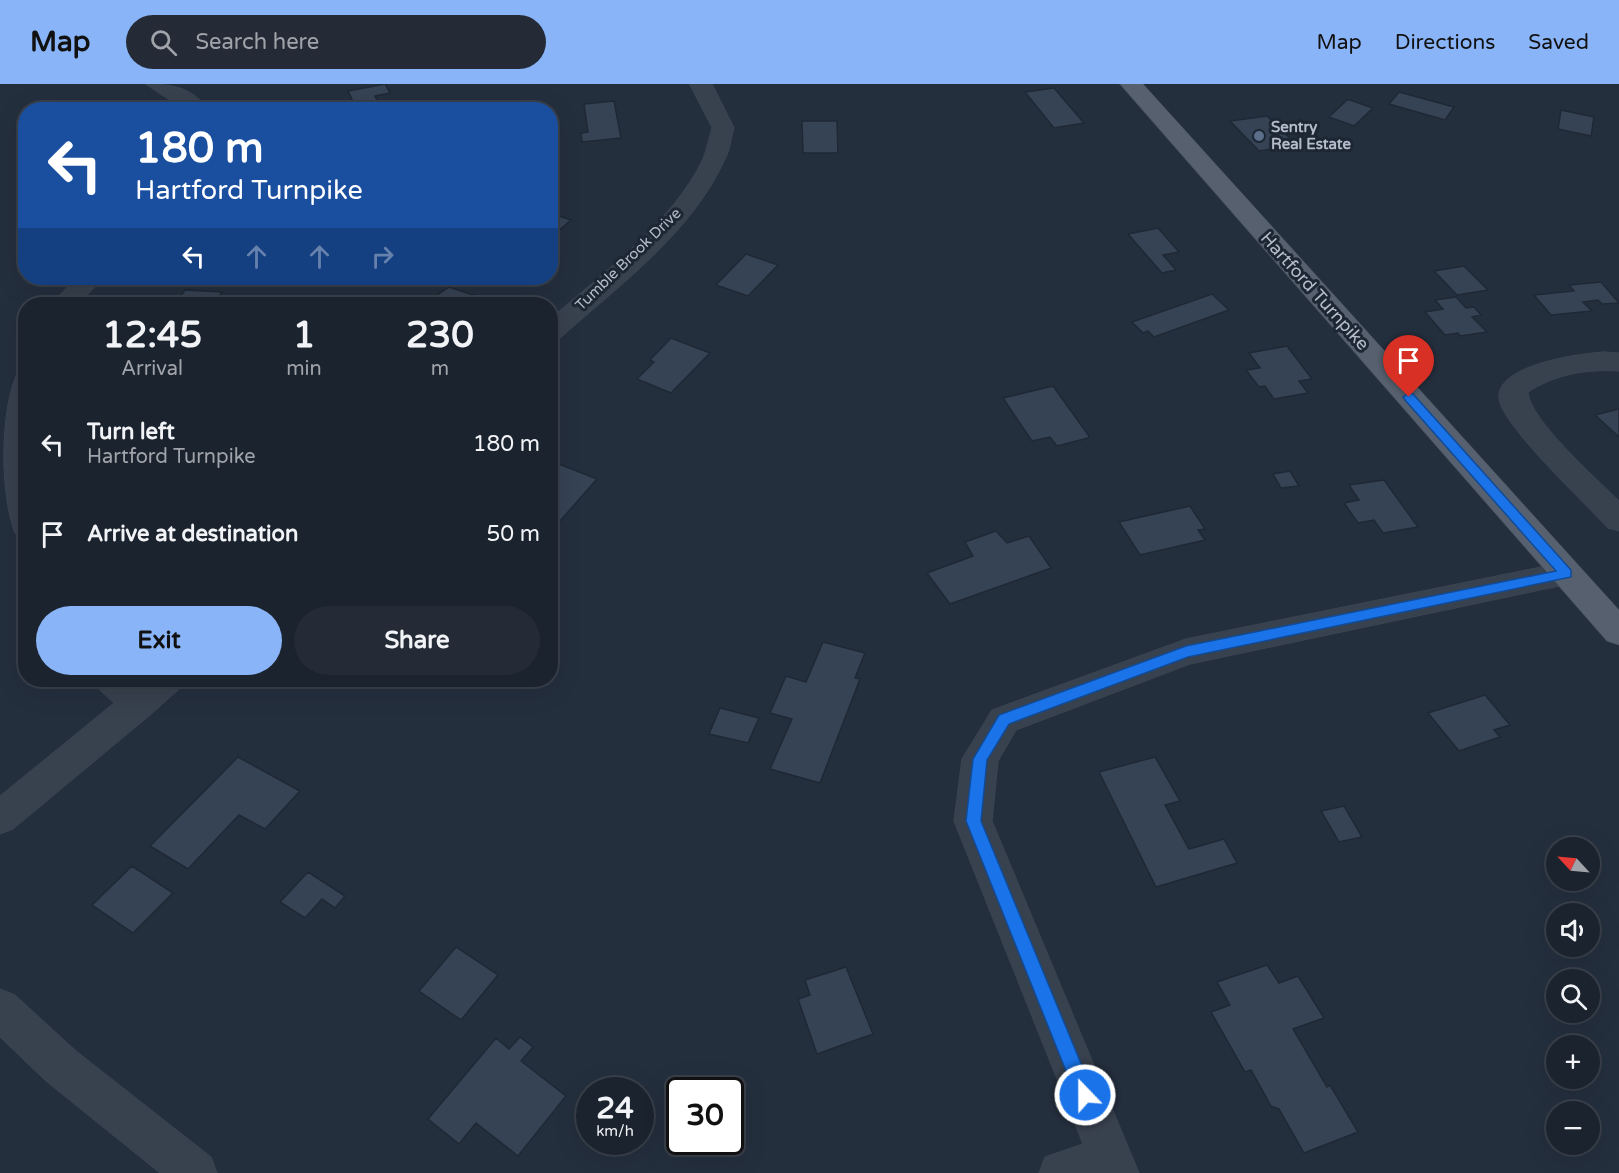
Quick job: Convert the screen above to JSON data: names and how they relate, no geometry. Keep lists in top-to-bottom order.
{
  "streets": {
    "main road": ["Hartford Turnpike"],
    "street": ["Tumble Brook Drive"]
  },
  "places": ["Sentry Real Estate"],
  "north": "top left",
  "page": {
    "header": "Map",
    "search": "Search here",
    "nav": ["Map", "Directions", "Saved"],
    "turn": ["180 m", "Hartford Turnpike"],
    "eta": [
      "12:45",
      "Arrival",
      "1",
      "min",
      "230",
      "m"
    ],
    "list": [
      {
        "name": "Turn left",
        "note": "Hartford Turnpike",
        "value": "180 m"
      },
      {
        "name": "Arrive at destination",
        "value": "50 m"
      }
    ],
    "buttons": ["Exit", "Share"],
    "map_buttons": ["+", "−"],
    "speed": "24 km/h",
    "limit": "30"
  }
}
